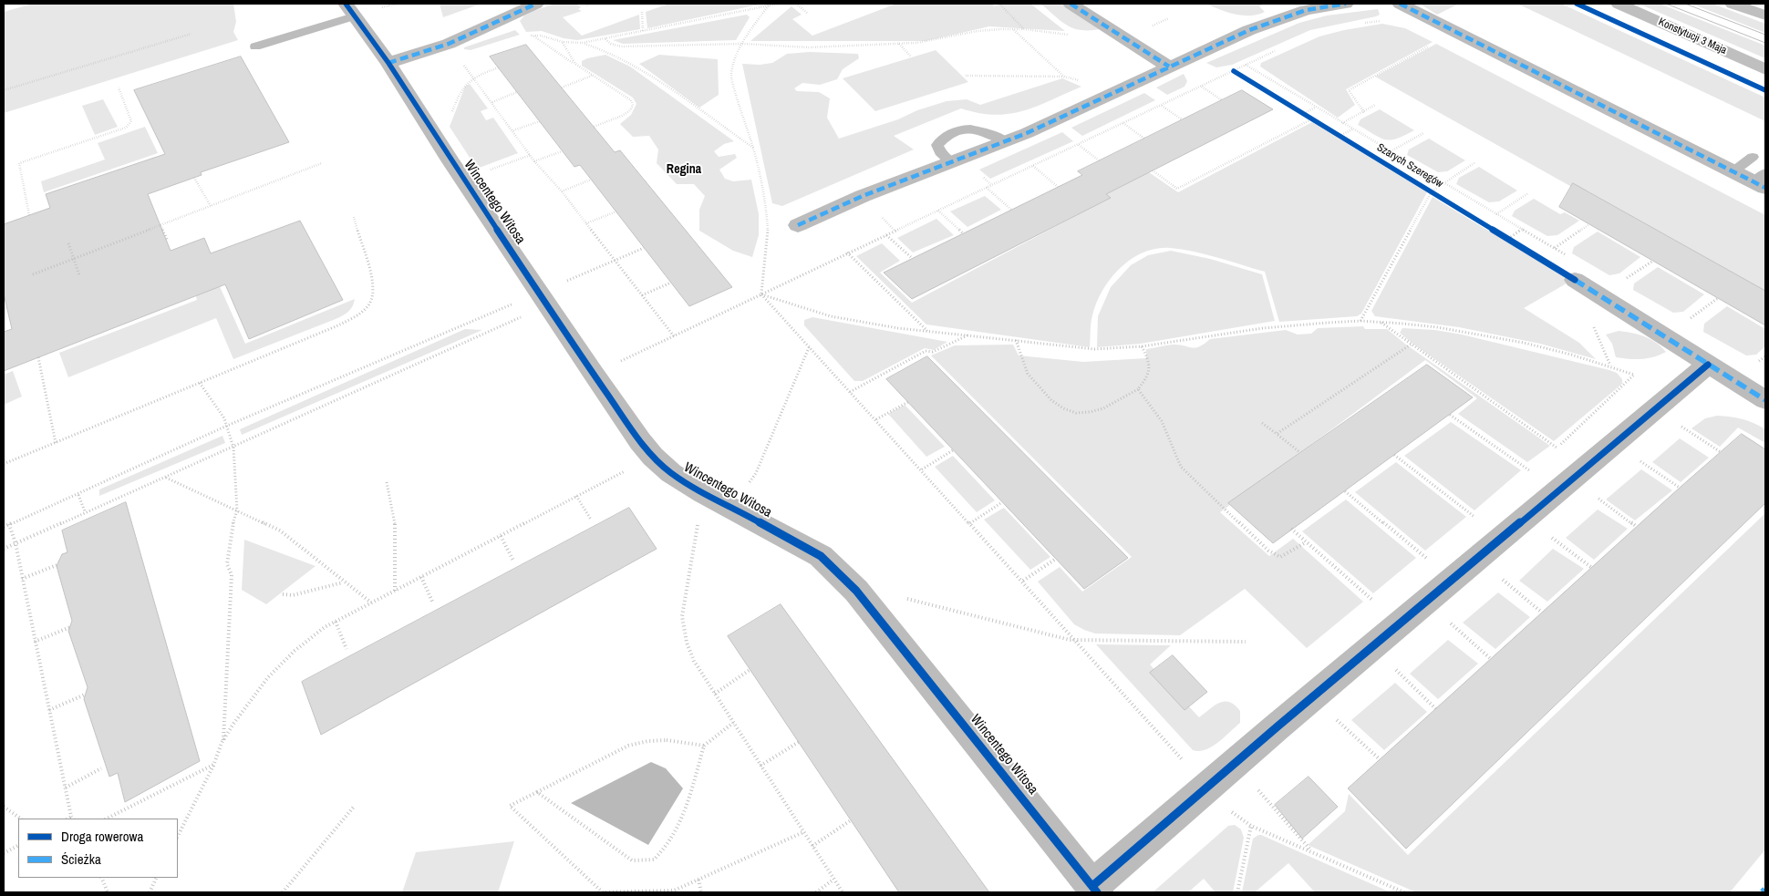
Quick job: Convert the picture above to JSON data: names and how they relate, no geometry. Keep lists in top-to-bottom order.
{
  "streets": {
    "street": ["Konstytucji 3 Maja", "Wincentego Witosa"],
    "cycle path": ["Szarych Szeregów"]
  },
  "districts": ["Regina"],
  "legend": ["Droga rowerowa", "Ścieżka"]
}
